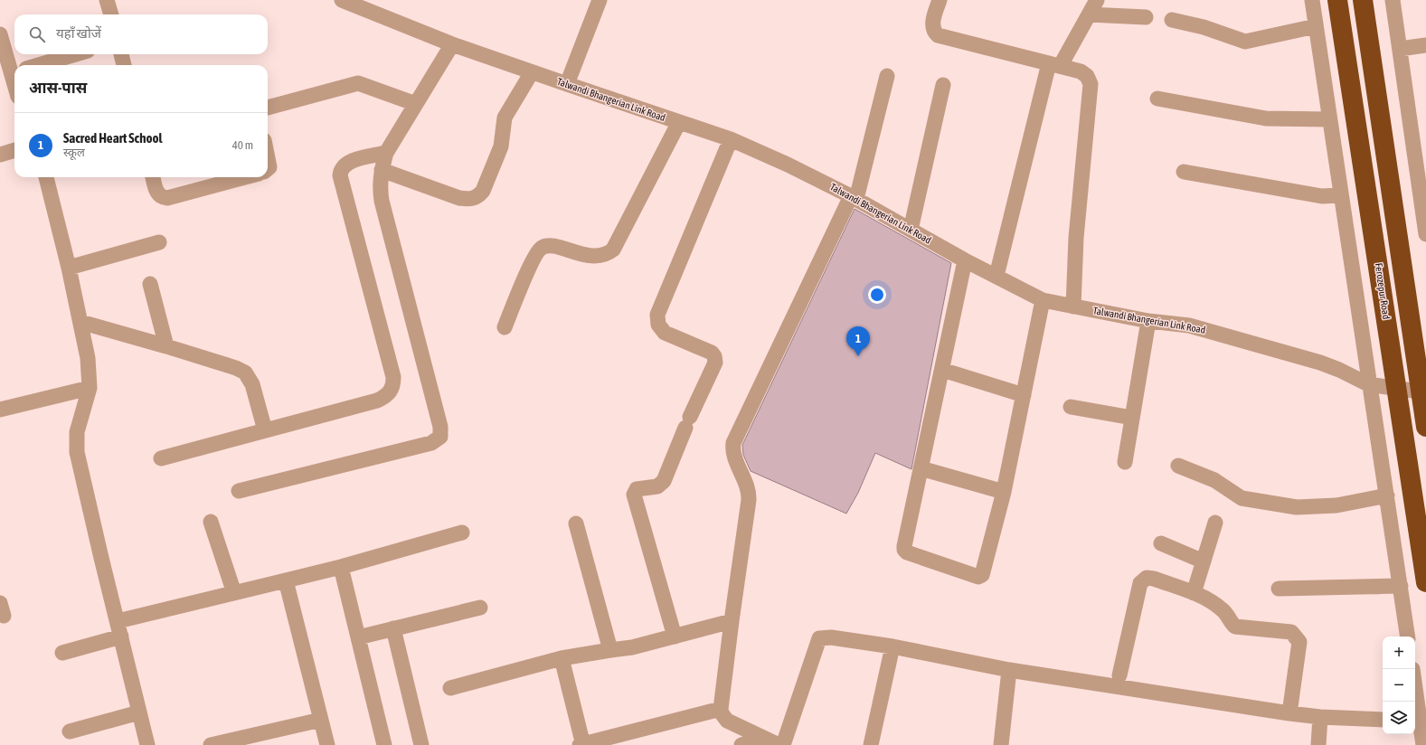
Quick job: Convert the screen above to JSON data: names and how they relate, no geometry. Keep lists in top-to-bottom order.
{
  "streets": {
    "highway": ["Ferozepur Road"],
    "street": ["Talwandi Bhangerian Link Road"]
  },
  "page": {
    "search": "यहाँ खोजें",
    "heading": "आस-पास",
    "list": [
      {
        "mark": "1",
        "name": "Sacred Heart School",
        "note": "स्कूल",
        "value": "40 m"
      }
    ],
    "pins": "1",
    "map_buttons": ["+", "−"]
  }
}
